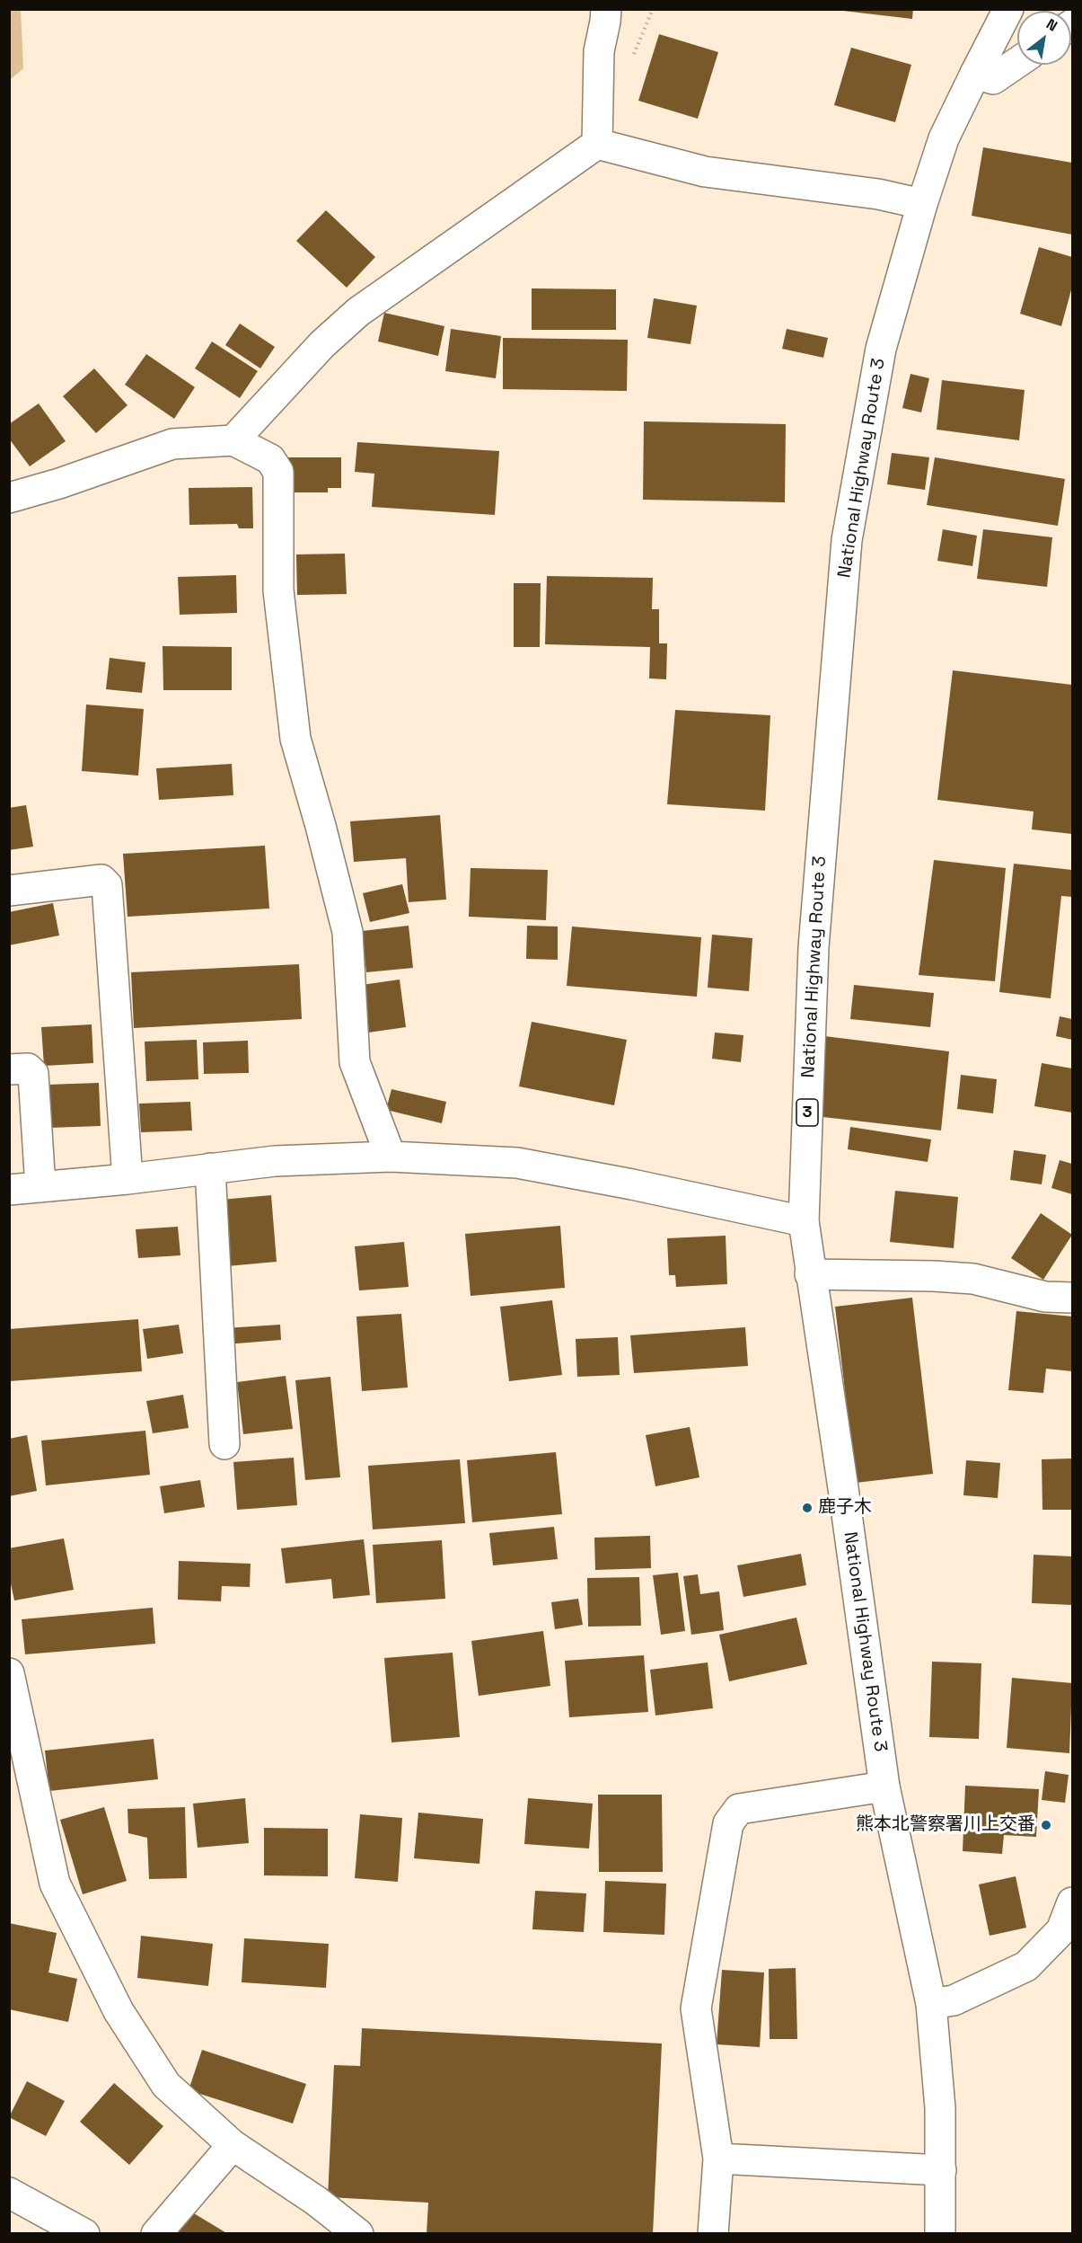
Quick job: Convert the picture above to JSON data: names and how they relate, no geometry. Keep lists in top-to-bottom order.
{
  "streets": {
    "main road": ["National Highway Route 3", "3"]
  },
  "places": ["鹿子木", "熊本北警察署川上交番"],
  "north": "top right"
}
